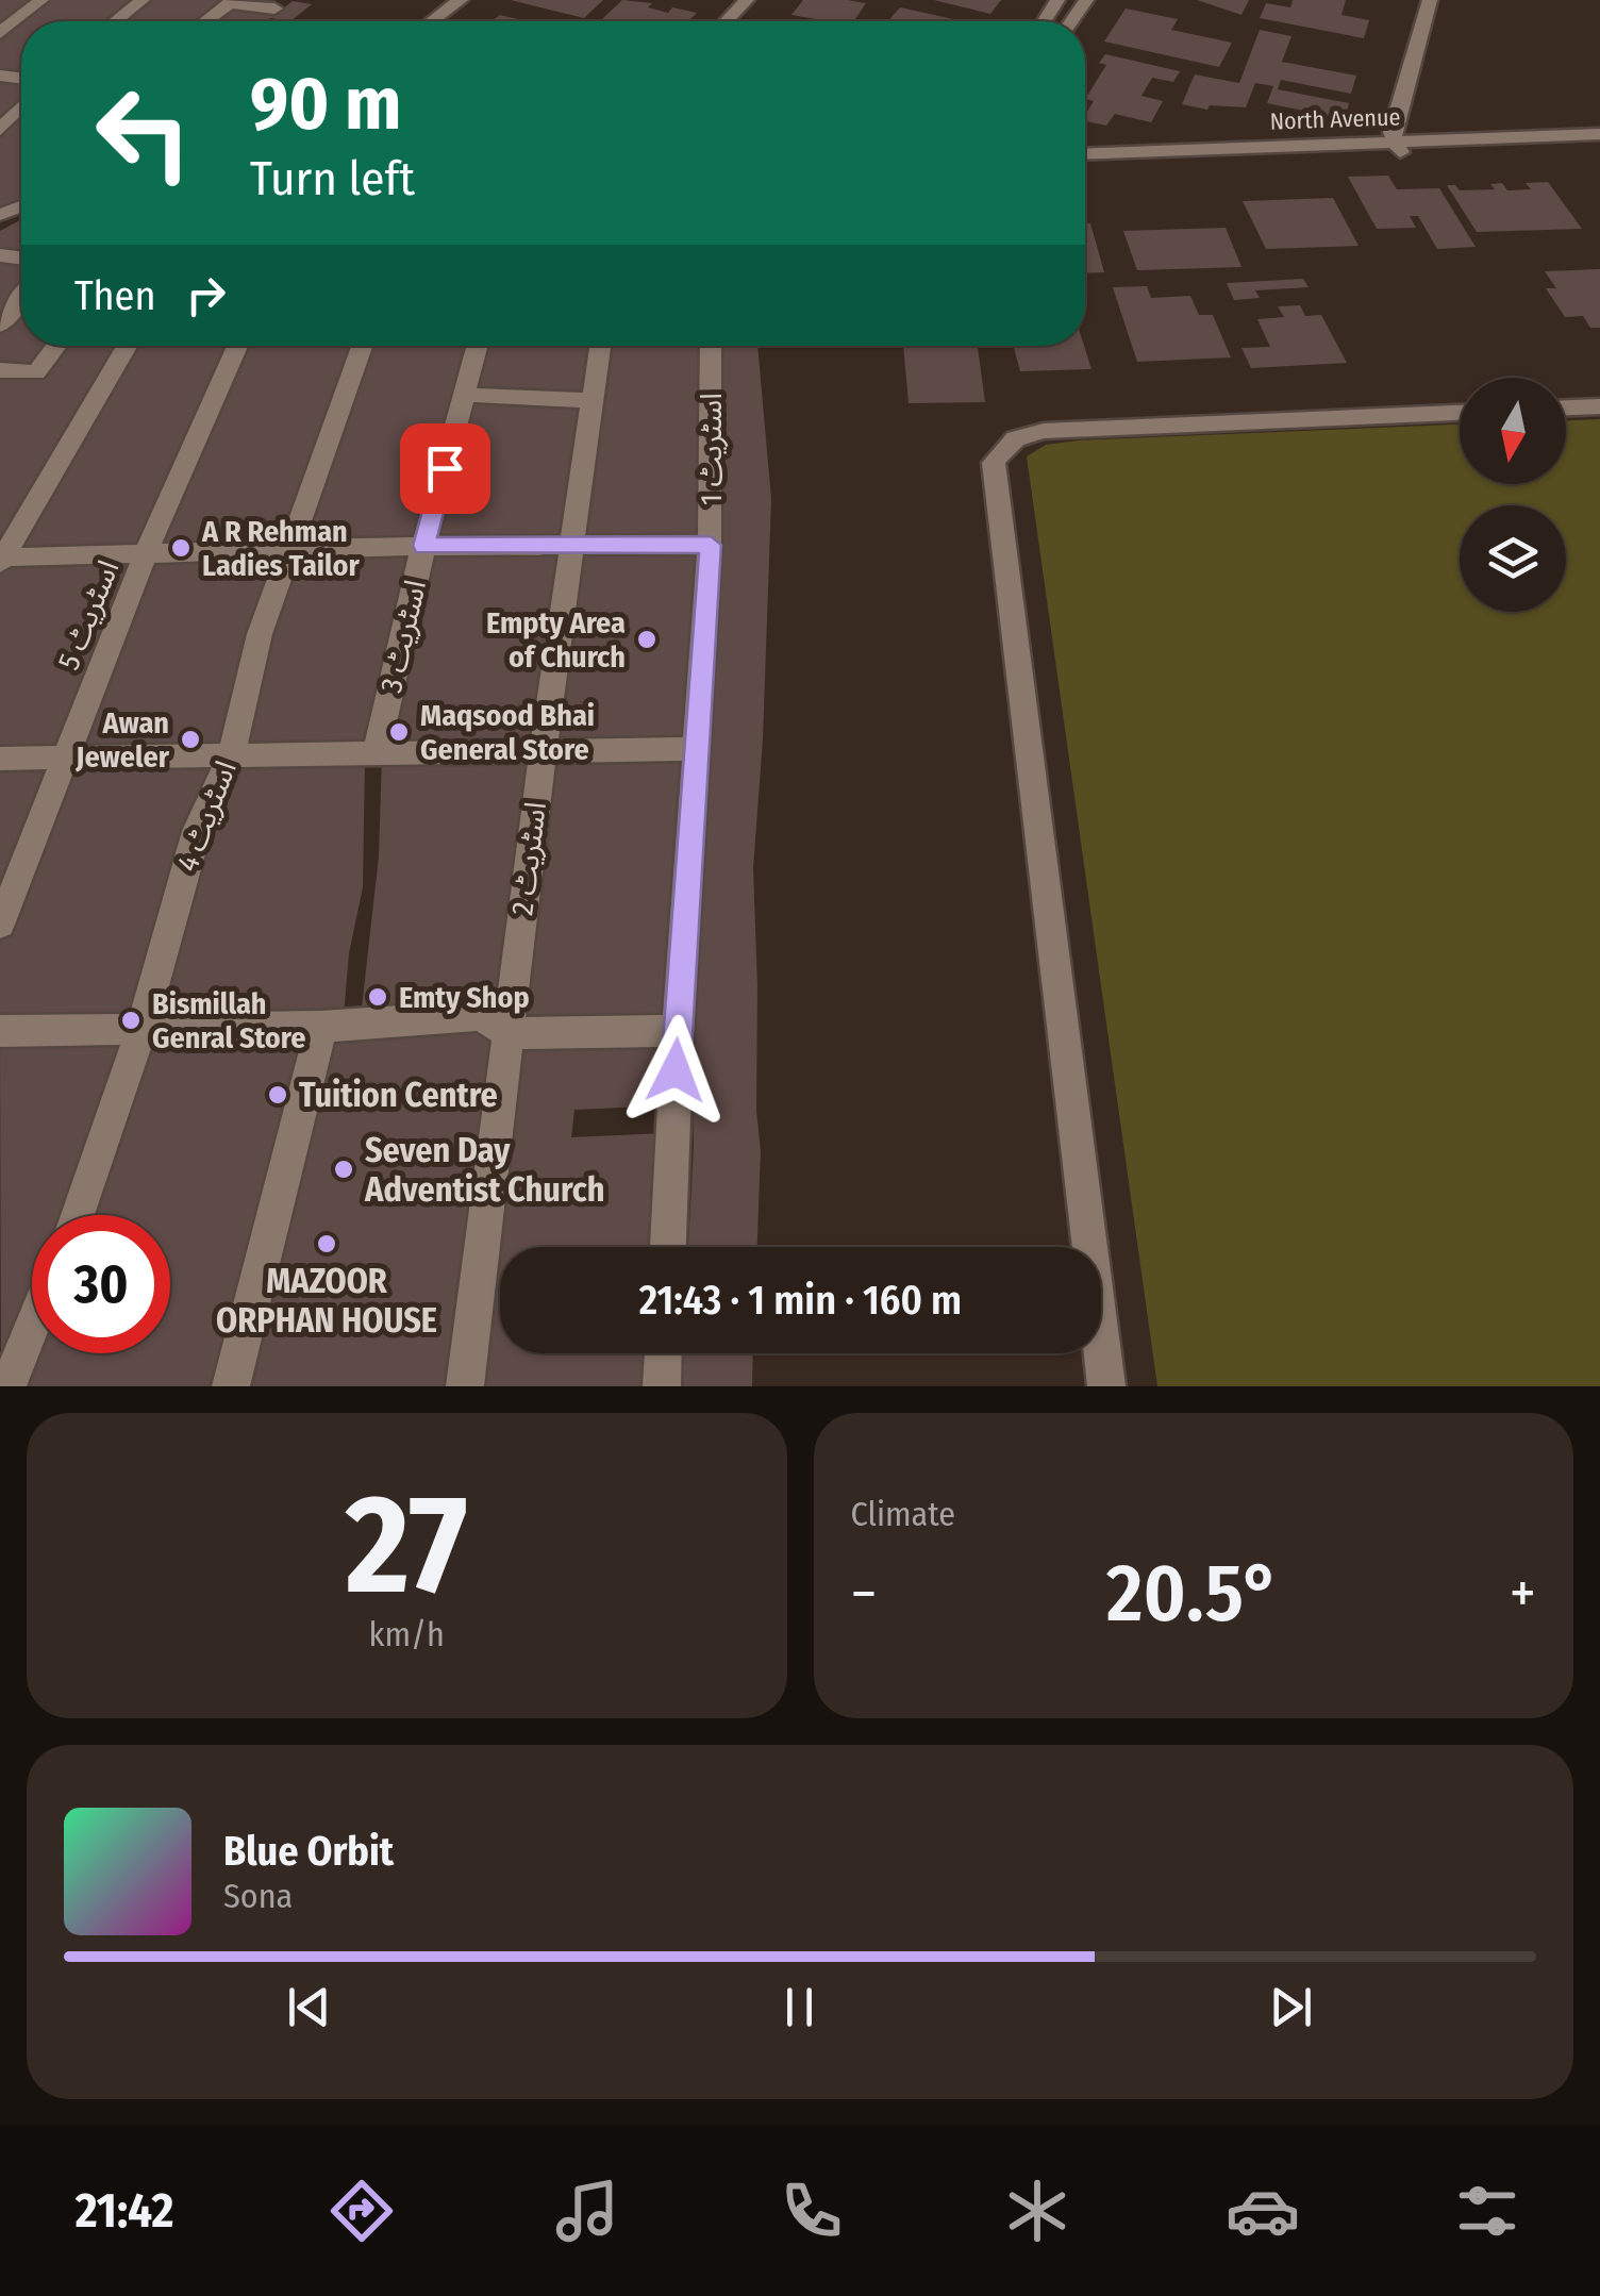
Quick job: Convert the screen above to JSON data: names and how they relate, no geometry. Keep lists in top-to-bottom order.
{
  "streets": {
    "street": [
      "North Avenue",
      "اسٹریٹ 1",
      "اسٹریٹ 5",
      "اسٹریٹ 3",
      "اسٹریٹ 4",
      "اسٹریٹ 2"
    ]
  },
  "places": [
    "A R Rehman Ladies Tailor",
    "Empty Area of Church",
    "Maqsood Bhai General Store",
    "Awan Jeweler",
    "Emty Shop",
    "Bismillah Genral Store",
    "Tuition Centre",
    "Seven Day Adventist Church",
    "MAZOOR ORPHAN HOUSE"
  ],
  "north": "bottom",
  "page": {
    "turn": ["90 m", "Turn left"],
    "then": "Then",
    "limit": "30",
    "trip": "21:43 · 1 min · 160 m",
    "tile": [
      ["27", "km/h"],
      "Climate"
    ],
    "heat": ["−", "20.5°", "+"],
    "song": ["Blue Orbit", "Sona"],
    "tabs": "21:42"
  }
}
